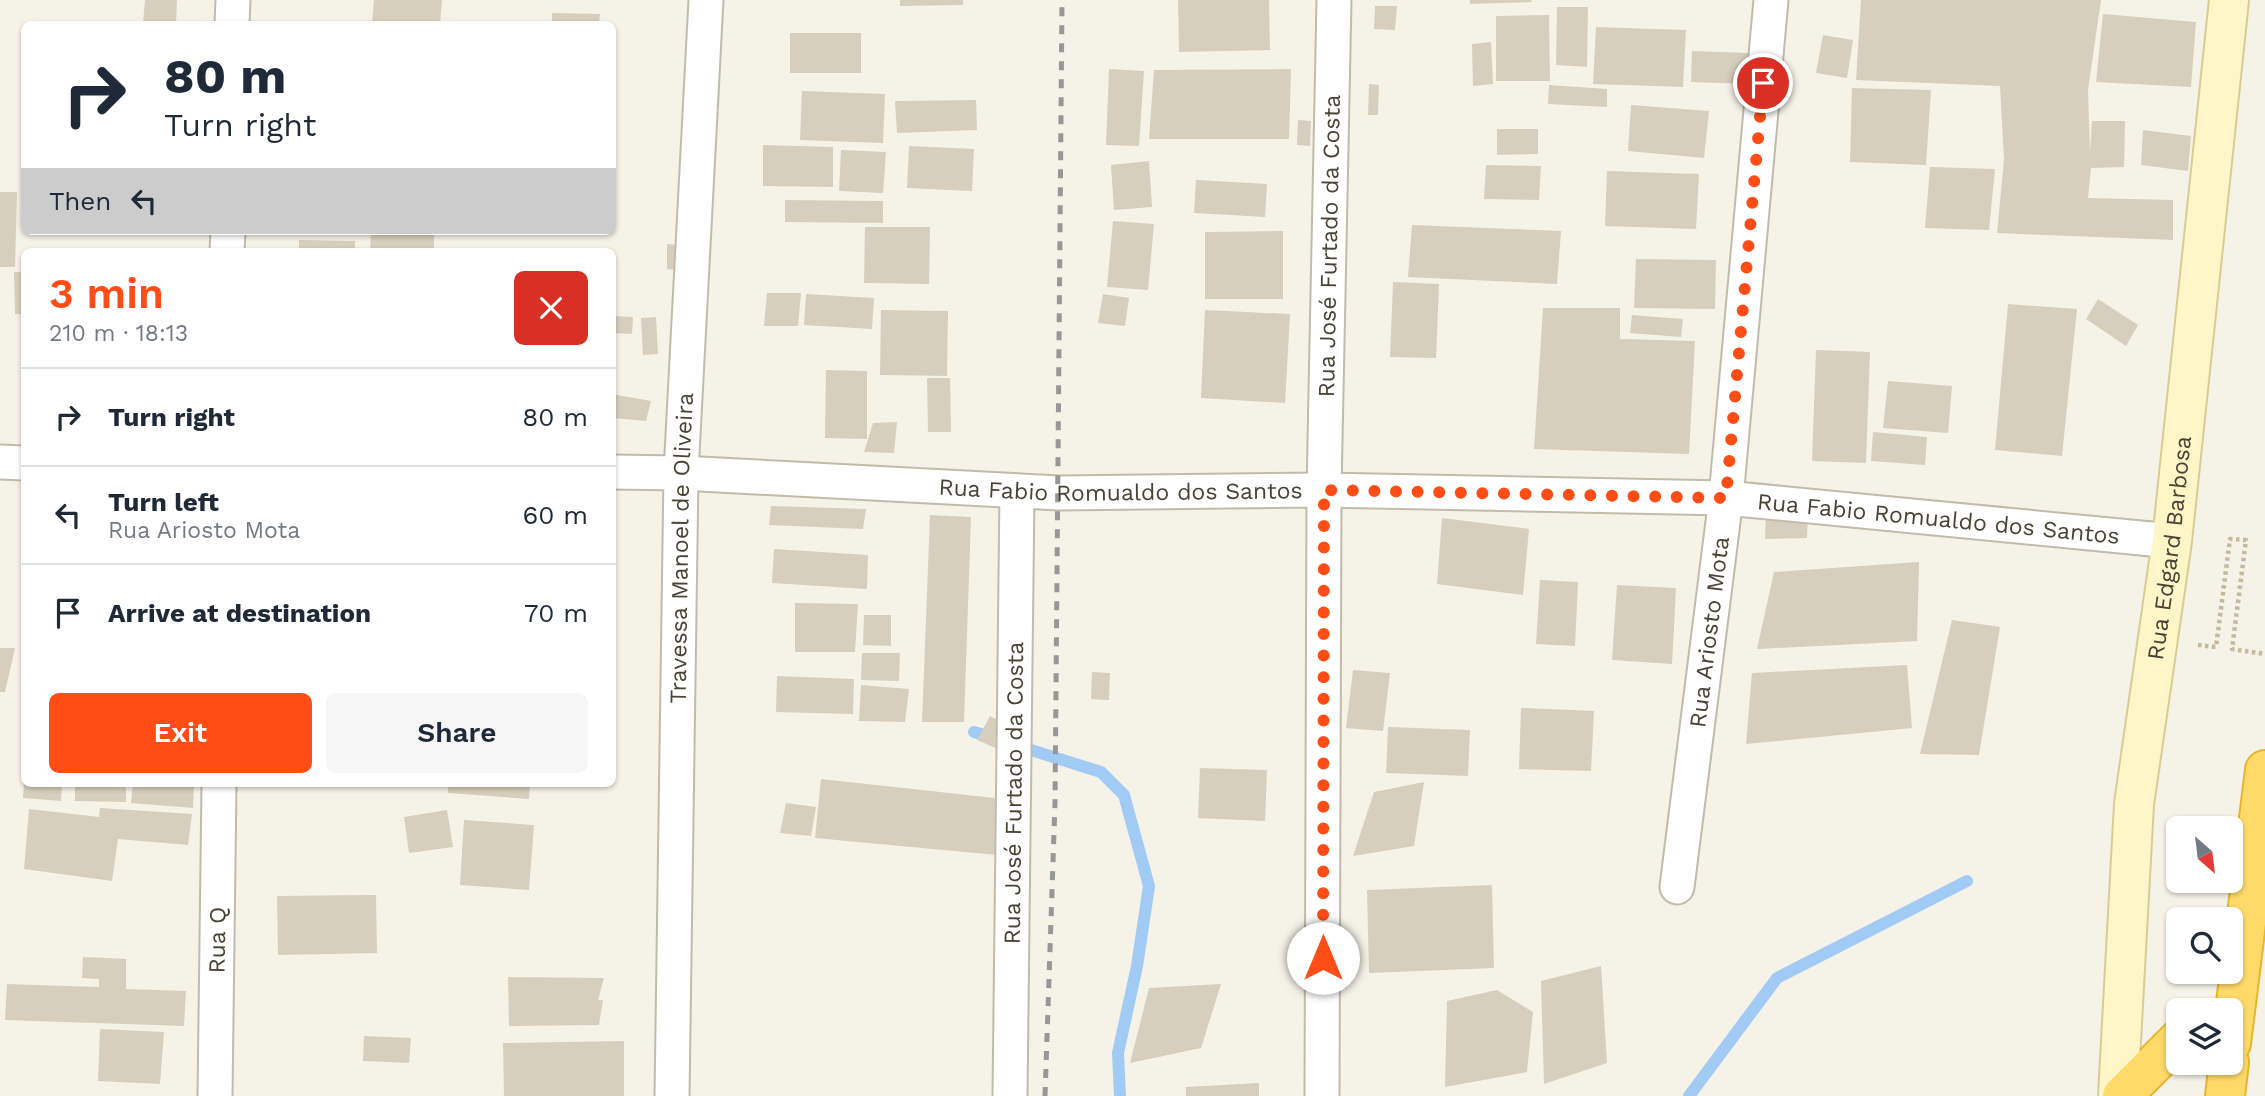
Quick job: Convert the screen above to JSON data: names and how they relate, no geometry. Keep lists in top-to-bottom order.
{
  "streets": {
    "street": [
      "Rua José Furtado da Costa",
      "Rua Fabio Romualdo dos Santos",
      "Travessa Manoel de Oliveira",
      "Rua Edgard Barbosa",
      "Rua Ariosto Mota",
      "Rua Q"
    ]
  },
  "crossings": [
    ["Rua José Furtado da Costa", "Rua Fabio Romualdo dos Santos"],
    ["Rua Fabio Romualdo dos Santos", "Travessa Manoel de Oliveira"],
    ["Rua Fabio Romualdo dos Santos", "Rua Edgard Barbosa"],
    ["Rua Fabio Romualdo dos Santos", "Rua Ariosto Mota"]
  ],
  "north": "bottom right",
  "page": {
    "turn": ["80 m", "Turn right"],
    "then": "Then",
    "heading": ["3 min", "210 m · 18:13"],
    "list": [
      {
        "name": "Turn right",
        "value": "80 m"
      },
      {
        "name": "Turn left",
        "note": "Rua Ariosto Mota",
        "value": "60 m"
      },
      {
        "name": "Arrive at destination",
        "value": "70 m"
      }
    ],
    "buttons": ["Exit", "Share"]
  }
}
